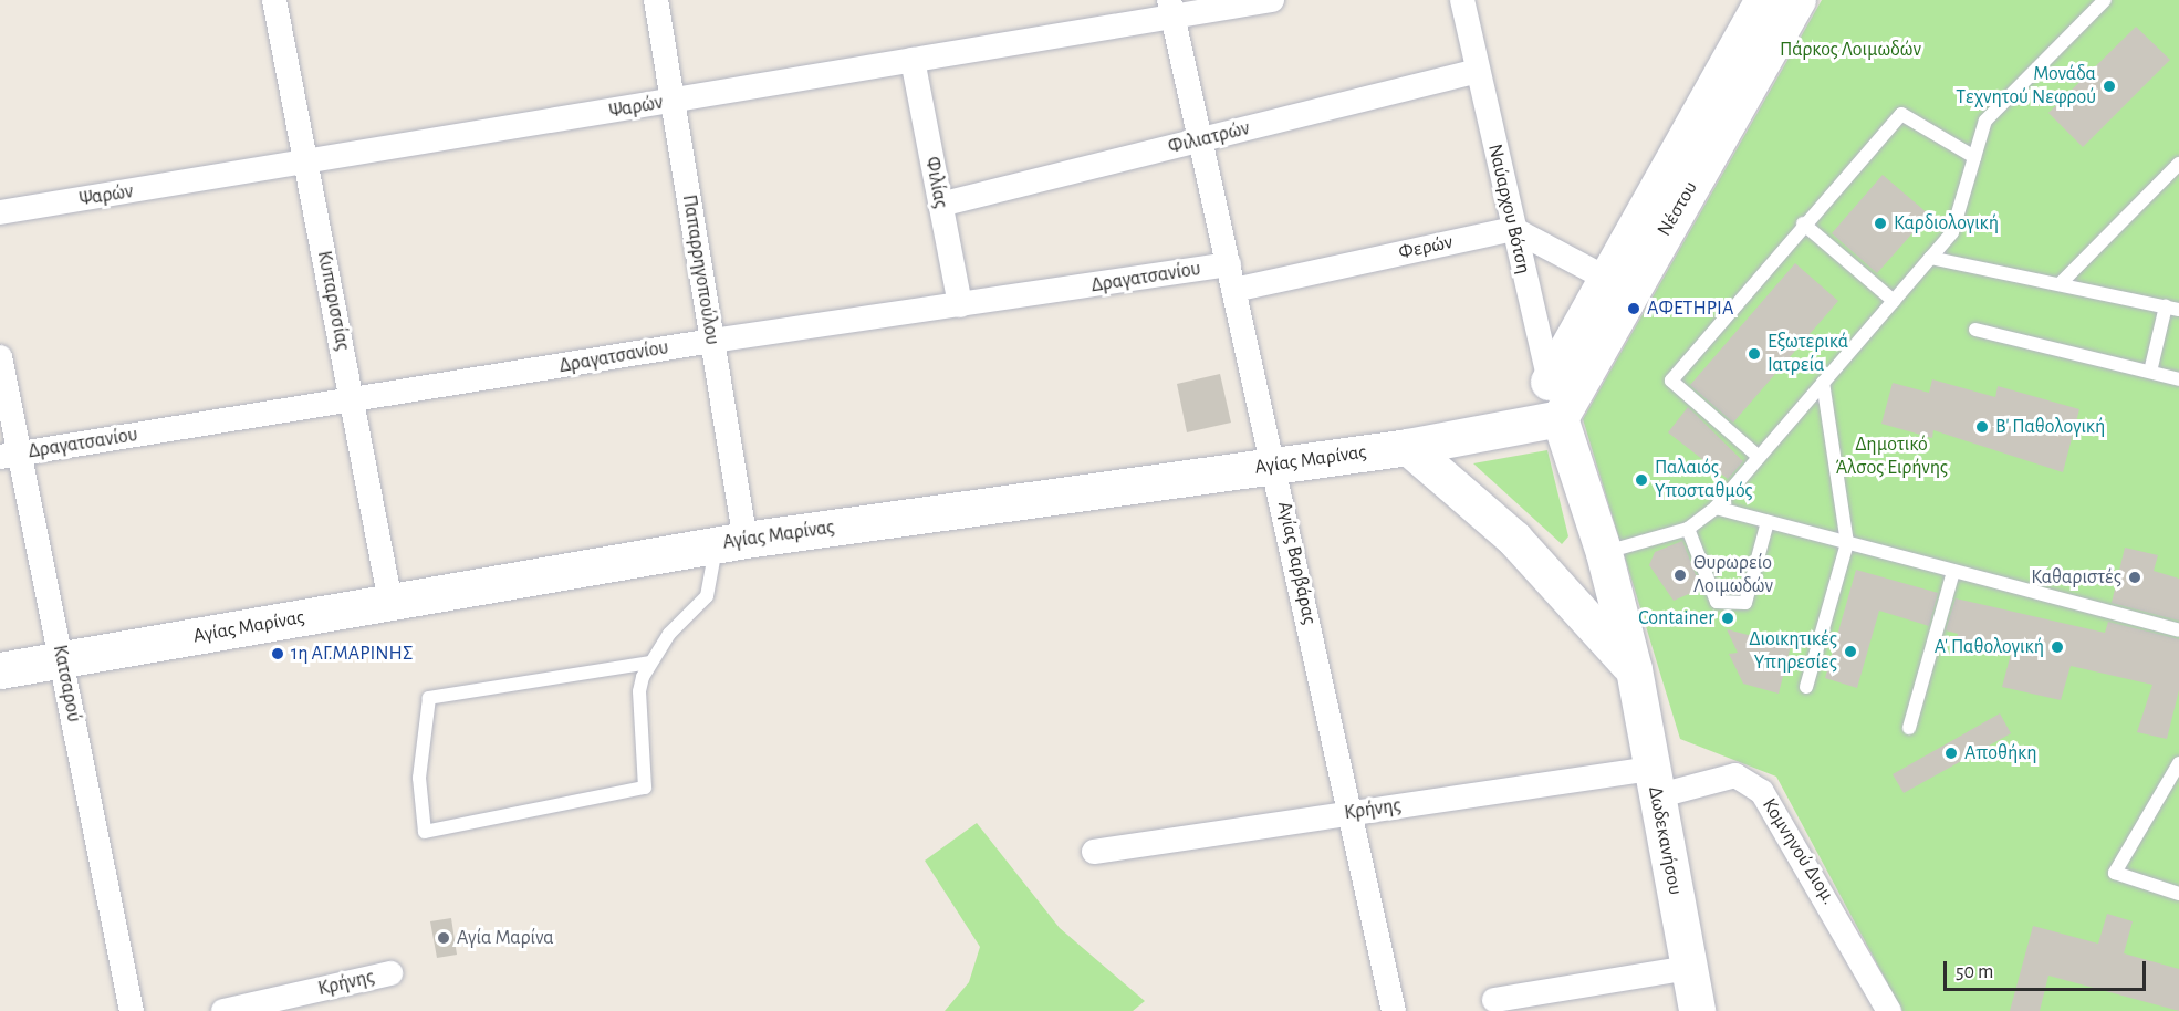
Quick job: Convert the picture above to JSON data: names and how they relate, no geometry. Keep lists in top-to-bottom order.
{
  "streets": {
    "street": [
      "Ψαρών",
      "Φιλιατρών",
      "Φιλίας",
      "Ναύαρχου Βότση",
      "Νέστου",
      "Φερών",
      "Παπαρρηγοπούλου",
      "Δραγατσανίου",
      "Κυπαρισσίας",
      "Αγίας Μαρίνας",
      "Αγίας Βαρβάρας",
      "Κατσαρού",
      "Κρήνης",
      "Δωδεκανήσου",
      "Κομνηνού Διομ."
    ]
  },
  "crossings": [
    ["Ψαρών", "Φιλίας"],
    ["Ψαρών", "Παπαρρηγοπούλου"],
    ["Ψαρών", "Κυπαρισσίας"],
    ["Ψαρών", "Αγίας Βαρβάρας"],
    ["Φιλιατρών", "Φιλίας"],
    ["Φιλιατρών", "Ναύαρχου Βότση"],
    ["Φιλιατρών", "Αγίας Βαρβάρας"],
    ["Φιλίας", "Δραγατσανίου"],
    ["Ναύαρχου Βότση", "Νέστου"],
    ["Ναύαρχου Βότση", "Φερών"],
    ["Ναύαρχου Βότση", "Αγίας Μαρίνας"],
    ["Ναύαρχου Βότση", "Δωδεκανήσου"],
    ["Νέστου", "Αγίας Μαρίνας"],
    ["Νέστου", "Δωδεκανήσου"],
    ["Φερών", "Αγίας Βαρβάρας"],
    ["Παπαρρηγοπούλου", "Δραγατσανίου"],
    ["Παπαρρηγοπούλου", "Αγίας Μαρίνας"],
    ["Δραγατσανίου", "Κυπαρισσίας"],
    ["Δραγατσανίου", "Αγίας Βαρβάρας"],
    ["Δραγατσανίου", "Κατσαρού"],
    ["Κυπαρισσίας", "Αγίας Μαρίνας"],
    ["Αγίας Μαρίνας", "Αγίας Βαρβάρας"],
    ["Αγίας Μαρίνας", "Κατσαρού"],
    ["Αγίας Μαρίνας", "Δωδεκανήσου"],
    ["Αγίας Βαρβάρας", "Κρήνης"],
    ["Κρήνης", "Δωδεκανήσου"],
    ["Κρήνης", "Κομνηνού Διομ."],
    ["Δωδεκανήσου", "Κομνηνού Διομ."]
  ],
  "parks": ["Πάρκος Λοιμωδών", "Δημοτικό Άλσος Ειρήνης"],
  "places": [
    "Μονάδα Τεχνητού Νεφρού",
    "Καρδιολογική",
    "ΑΦΕΤΗΡΙΑ",
    "Εξωτερικά Ιατρεία",
    "Β' Παθολογική",
    "Παλαιός Υποσταθμός",
    "Θυρωρείο Λοιμωδών",
    "Καθαριστές",
    "Container",
    "Α' Παθολογική",
    "Διοικητικές Υπηρεσίες",
    "1η ΑΓ.ΜΑΡΙΝΗΣ",
    "Αποθήκη",
    "Αγία Μαρίνα"
  ],
  "scale_bar": "50 m"
}
